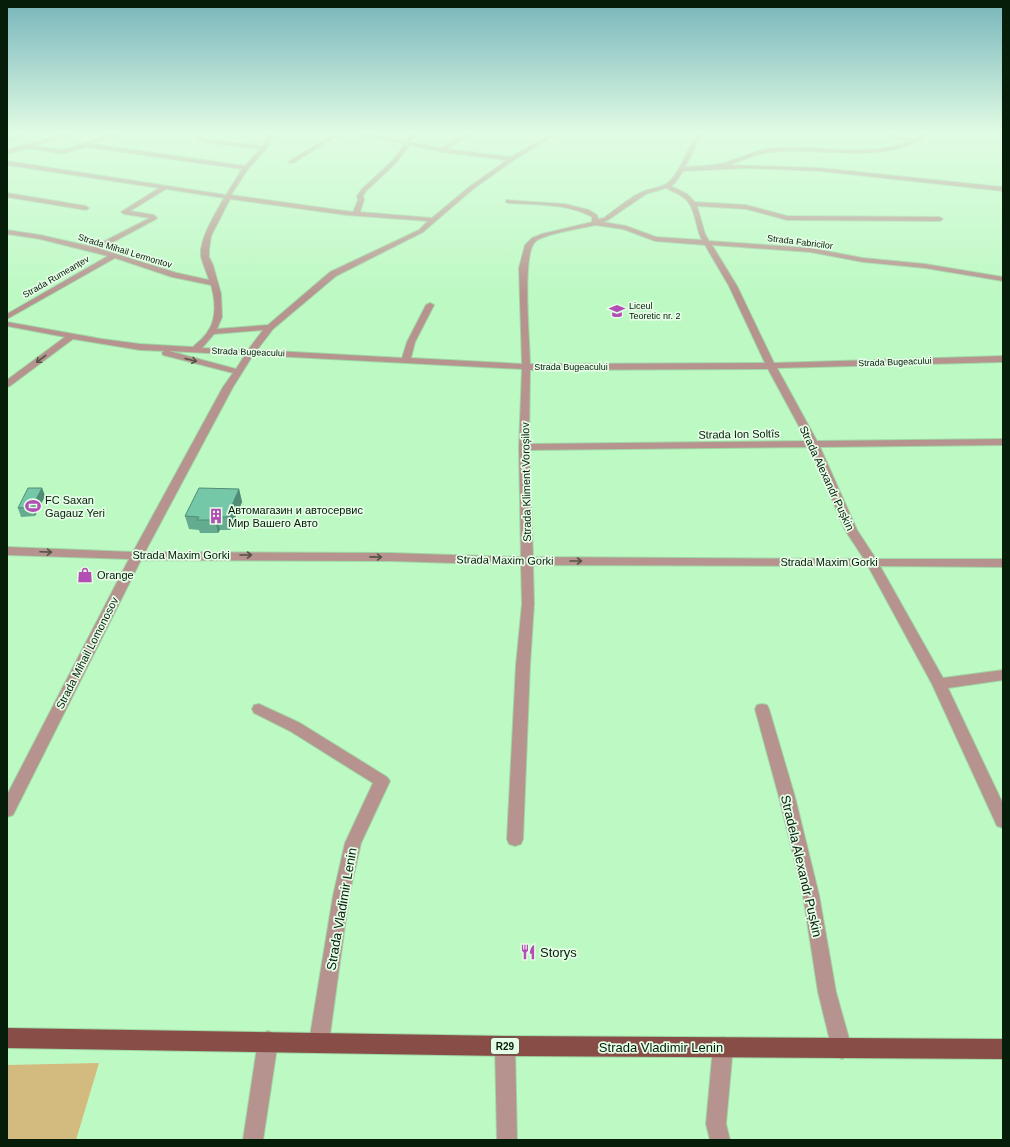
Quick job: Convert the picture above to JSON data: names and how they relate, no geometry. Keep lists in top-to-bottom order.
{
  "streets": {
    "main road": ["Strada Vladimir Lenin", "R29"],
    "street": [
      "Strada Fabricilor",
      "Strada Mihail Lermontov",
      "Strada Rumeanțev",
      "Strada Bugeacului",
      "Strada Ion Soltîs",
      "Strada Alexandr Pușkin",
      "Strada Kliment Voroșilov",
      "Strada Maxim Gorki",
      "Strada Mihail Lomonosov",
      "Stradela Alexandr Pușkin"
    ]
  },
  "crossings": [
    ["Strada Fabricilor", "Strada Alexandr Pușkin"],
    ["Strada Fabricilor", "Strada Kliment Voroșilov"],
    ["Strada Mihail Lermontov", "Strada Rumeanțev"],
    ["Strada Bugeacului", "Strada Alexandr Pușkin"],
    ["Strada Bugeacului", "Strada Kliment Voroșilov"],
    ["Strada Bugeacului", "Strada Mihail Lomonosov"],
    ["Strada Ion Soltîs", "Strada Alexandr Pușkin"],
    ["Strada Ion Soltîs", "Strada Kliment Voroșilov"],
    ["Strada Alexandr Pușkin", "Strada Maxim Gorki"],
    ["Strada Kliment Voroșilov", "Strada Maxim Gorki"],
    ["Strada Maxim Gorki", "Strada Mihail Lomonosov"],
    ["Stradela Alexandr Pușkin", "Strada Vladimir Lenin"]
  ],
  "one_way": ["Strada Maxim Gorki"],
  "places": {
    "school or university": ["Liceul Teoretic nr. 2"],
    "sports": ["FC Saxan Gagauz Yeri"],
    "building": ["Автомагазин и автосервис Мир Вашего Авто"],
    "shop": ["Orange"],
    "restaurant": ["Storys"]
  }
}
